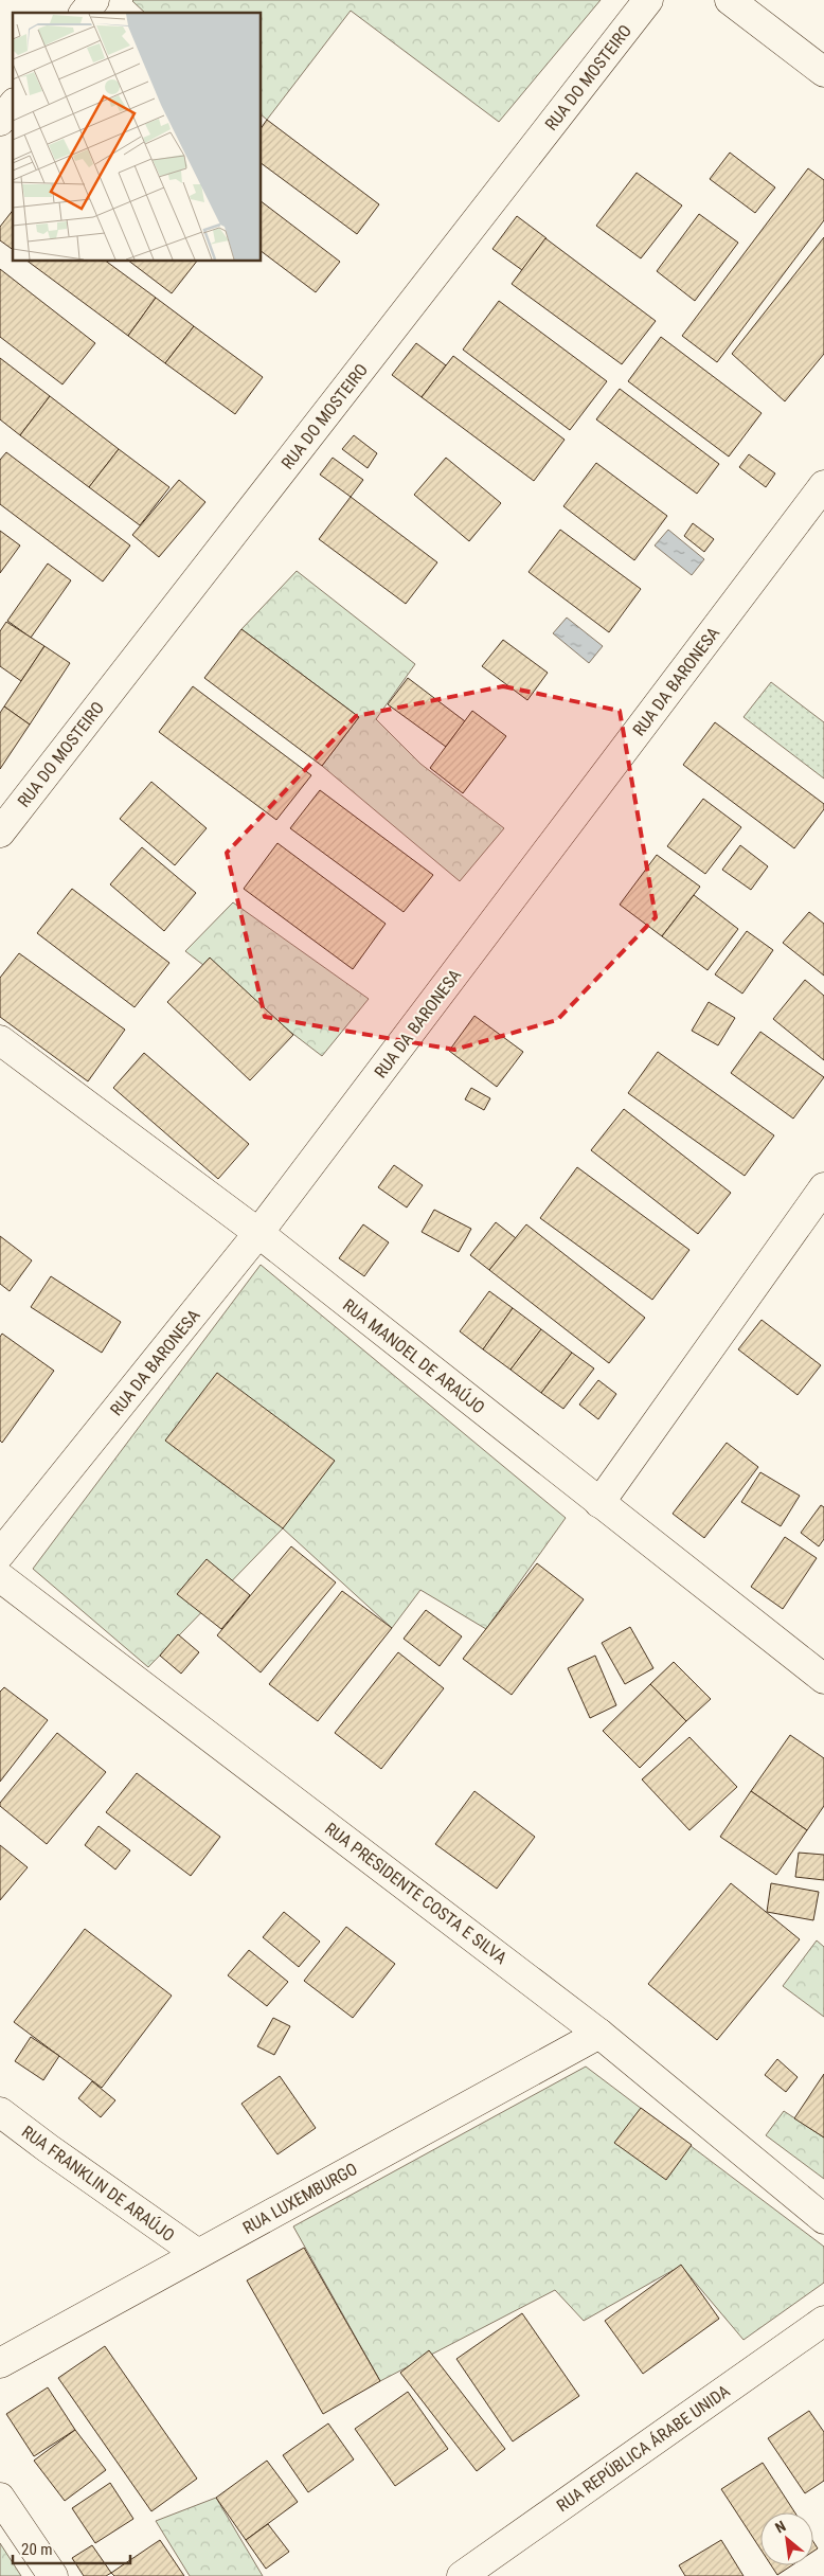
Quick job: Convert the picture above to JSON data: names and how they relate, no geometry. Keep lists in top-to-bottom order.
{
  "streets": {
    "street": [
      "RUA DO MOSTEIRO",
      "RUA DA BARONESA",
      "RUA MANOEL DE ARAÚJO",
      "RUA PRESIDENTE COSTA E SILVA",
      "RUA FRANKLIN DE ARAÚJO",
      "RUA LUXEMBURGO",
      "RUA REPÚBLICA ÁRABE UNIDA"
    ]
  },
  "crossings": [
    ["RUA DA BARONESA", "RUA MANOEL DE ARAÚJO"],
    ["RUA PRESIDENTE COSTA E SILVA", "RUA LUXEMBURGO"],
    ["RUA FRANKLIN DE ARAÚJO", "RUA LUXEMBURGO"]
  ],
  "scale_bar": "20 m",
  "north": "top left"
}
